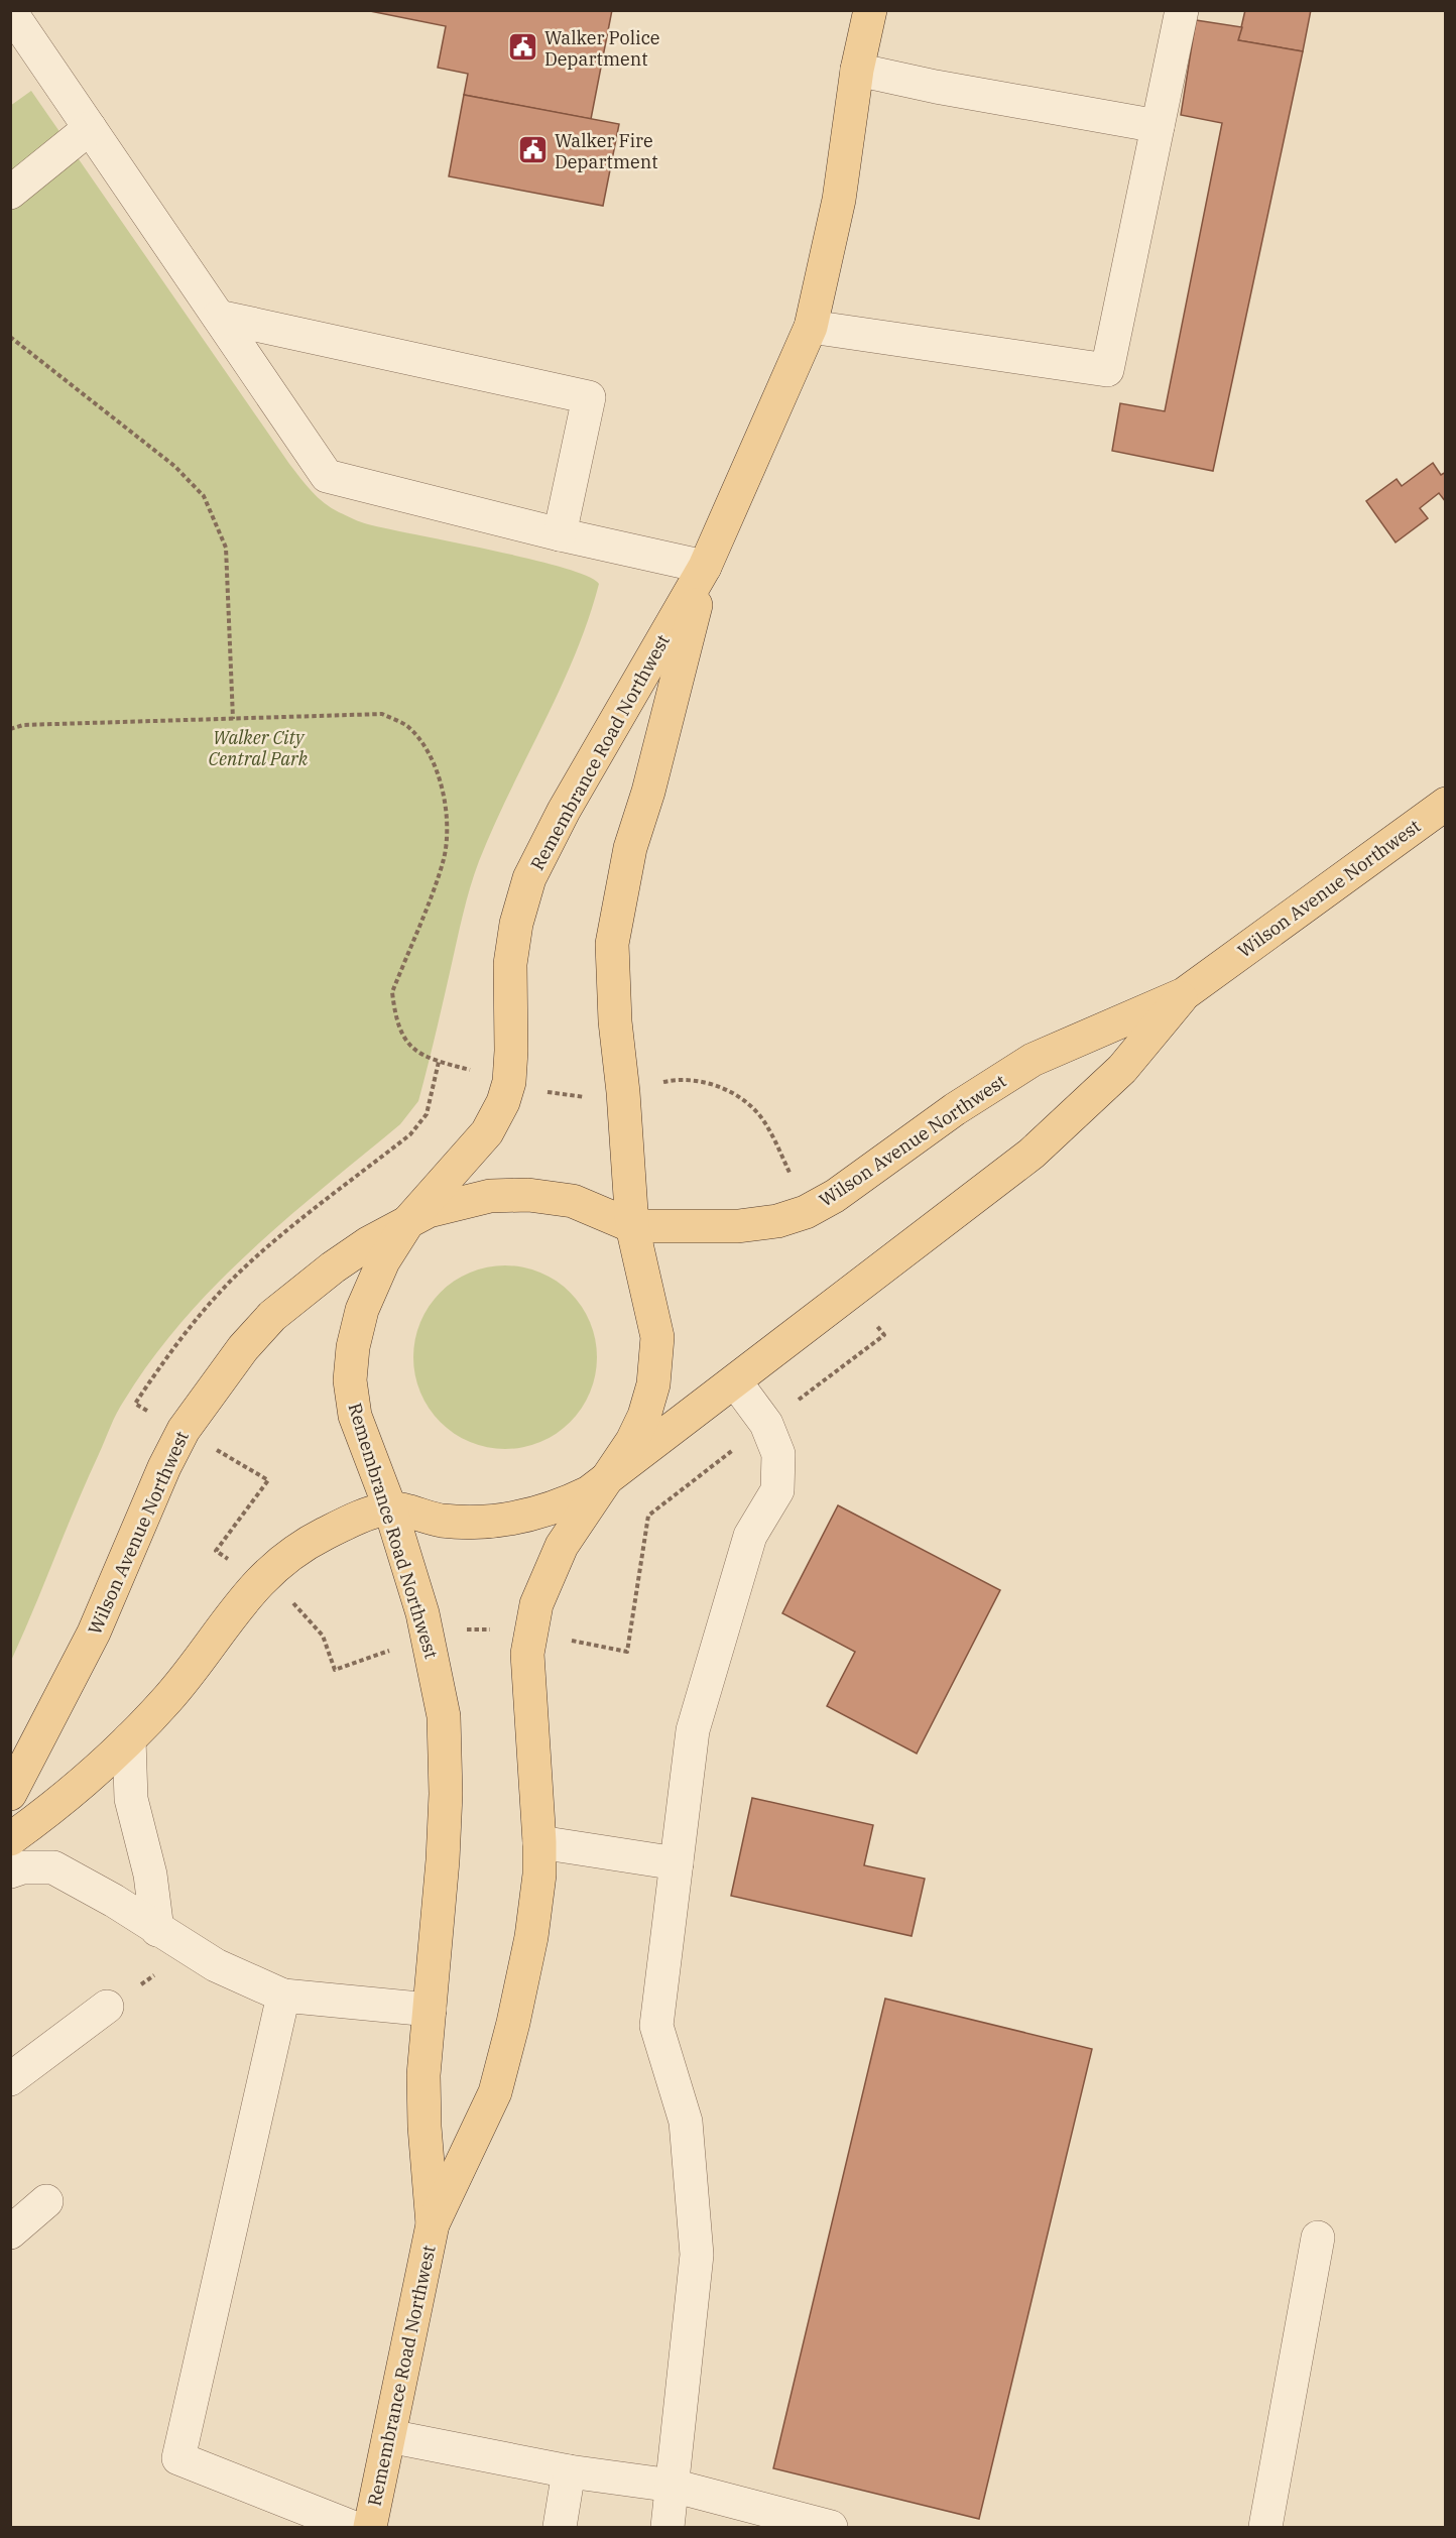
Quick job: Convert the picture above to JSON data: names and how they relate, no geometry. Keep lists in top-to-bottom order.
{
  "streets": {
    "main road": ["Remembrance Road Northwest", "Wilson Avenue Northwest"]
  },
  "crossings": [
    ["Remembrance Road Northwest", "Wilson Avenue Northwest"]
  ],
  "parks": ["Walker City Central Park"],
  "places": {
    "public building": ["Walker Police Department", "Walker Fire Department"]
  }
}
